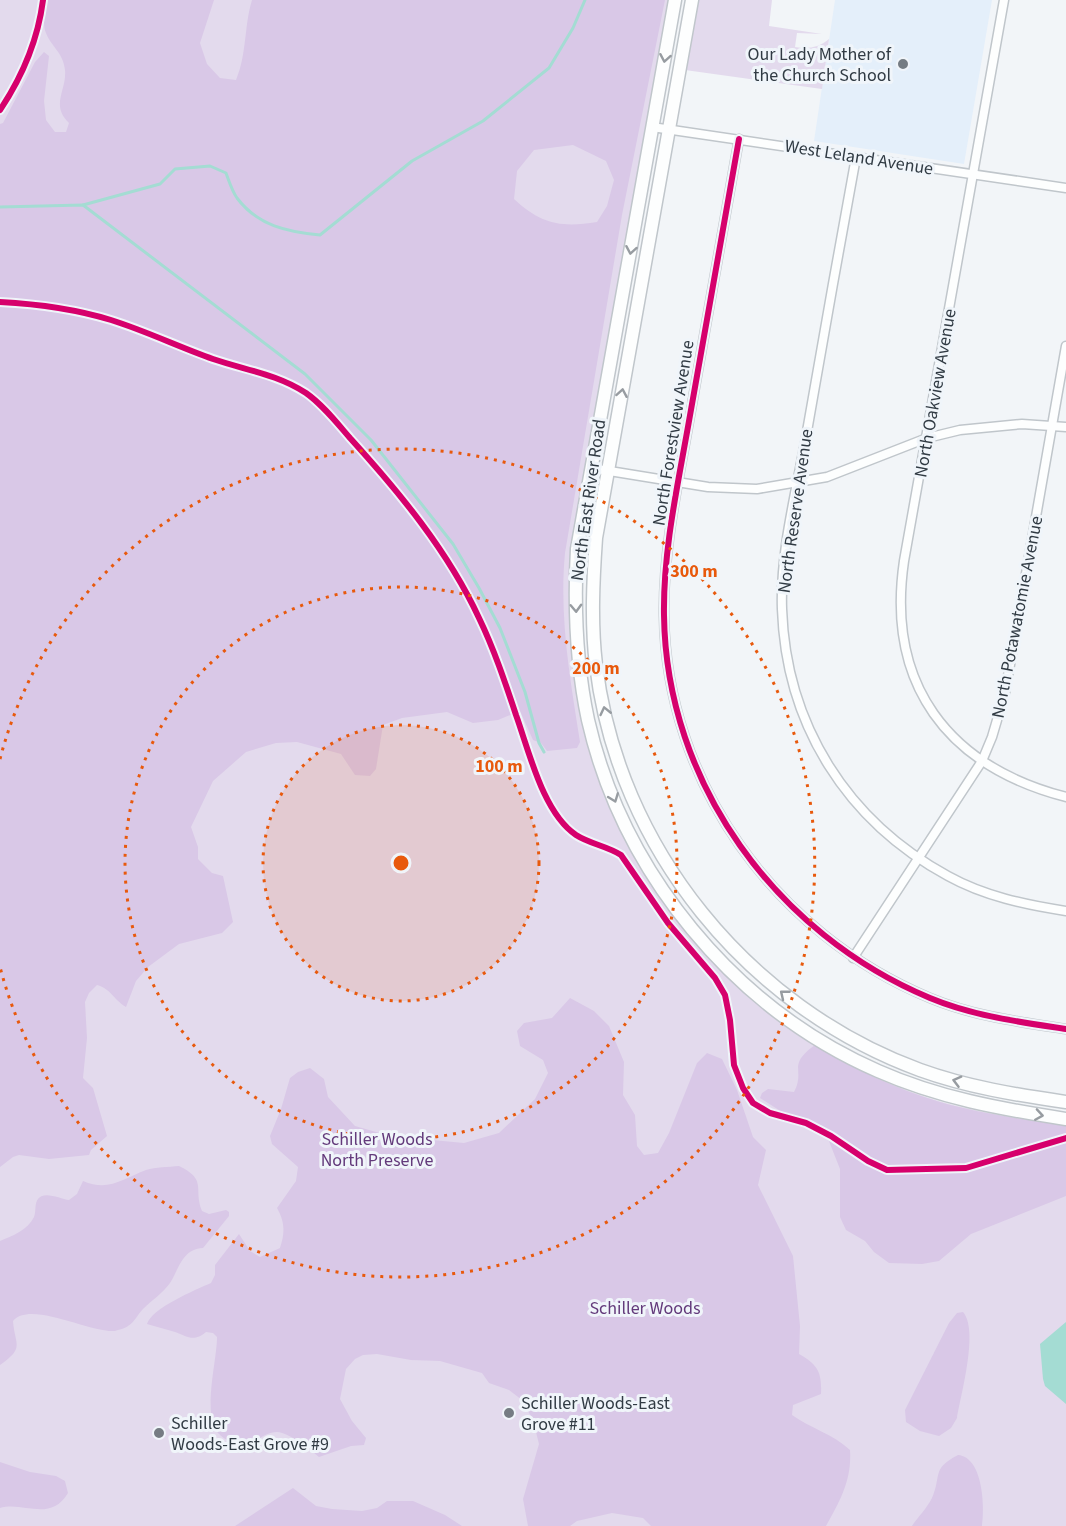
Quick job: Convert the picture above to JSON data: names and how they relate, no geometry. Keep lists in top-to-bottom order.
{
  "streets": {
    "main road": ["North East River Road"],
    "street": [
      "West Leland Avenue",
      "North Oakview Avenue",
      "North Forestview Avenue",
      "North Reserve Avenue",
      "North Potawatomie Avenue"
    ]
  },
  "crossings": [
    ["West Leland Avenue", "North Oakview Avenue"],
    ["West Leland Avenue", "North Forestview Avenue"],
    ["West Leland Avenue", "North East River Road"],
    ["West Leland Avenue", "North Reserve Avenue"],
    ["North Oakview Avenue", "North Potawatomie Avenue"],
    ["North Forestview Avenue", "North Potawatomie Avenue"],
    ["North Reserve Avenue", "North Potawatomie Avenue"]
  ],
  "parks": ["Schiller Woods North Preserve", "Schiller Woods"],
  "places": ["Our Lady Mother of the Church School", "Schiller Woods-East Grove #11", "Schiller Woods-East Grove #9"],
  "rings": ["300 m", "200 m", "100 m"]
}
